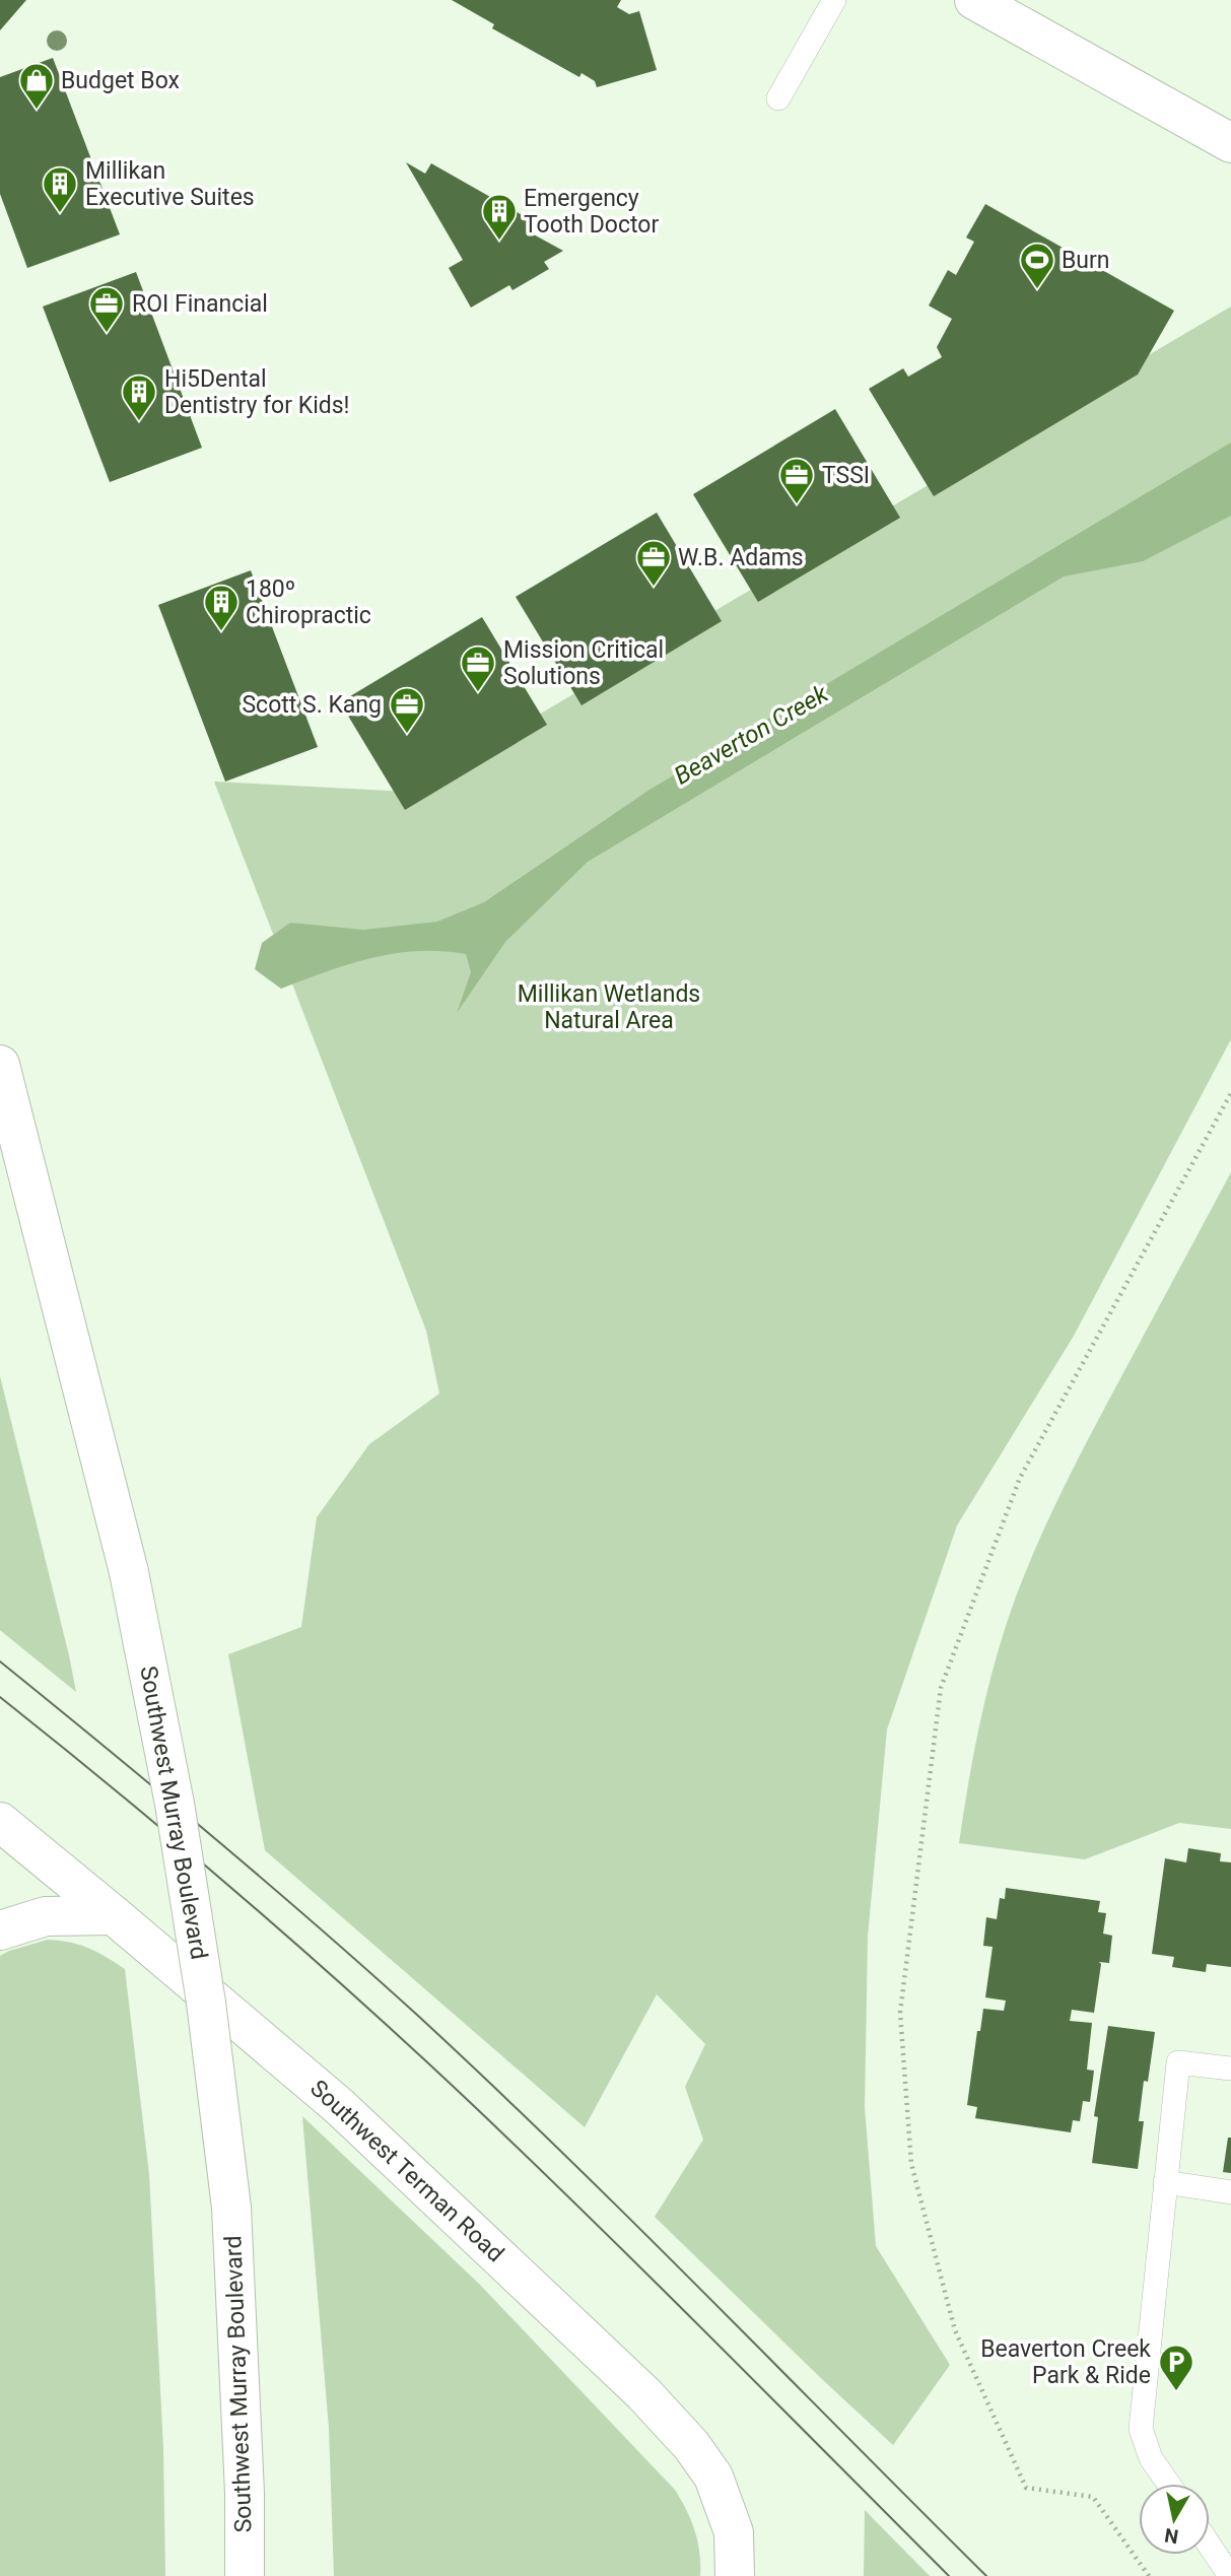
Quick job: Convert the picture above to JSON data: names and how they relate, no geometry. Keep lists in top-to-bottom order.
{
  "streets": {
    "main road": ["Southwest Murray Boulevard", "Southwest Terman Road"]
  },
  "water": ["Beaverton Creek"],
  "parks": ["Millikan Wetlands Natural Area"],
  "places": {
    "shop": ["Budget Box"],
    "building": [
      "Millikan Executive Suites",
      "Emergency Tooth Doctor",
      "Hi5Dental Dentistry for Kids!",
      "180º Chiropractic"
    ],
    "sports": ["Burn"],
    "office": [
      "ROI Financial",
      "TSSI",
      "W.B. Adams",
      "Mission Critical Solutions",
      "Scott S. Kang"
    ],
    "parking": ["Beaverton Creek Park & Ride"]
  },
  "north": "bottom"
}
